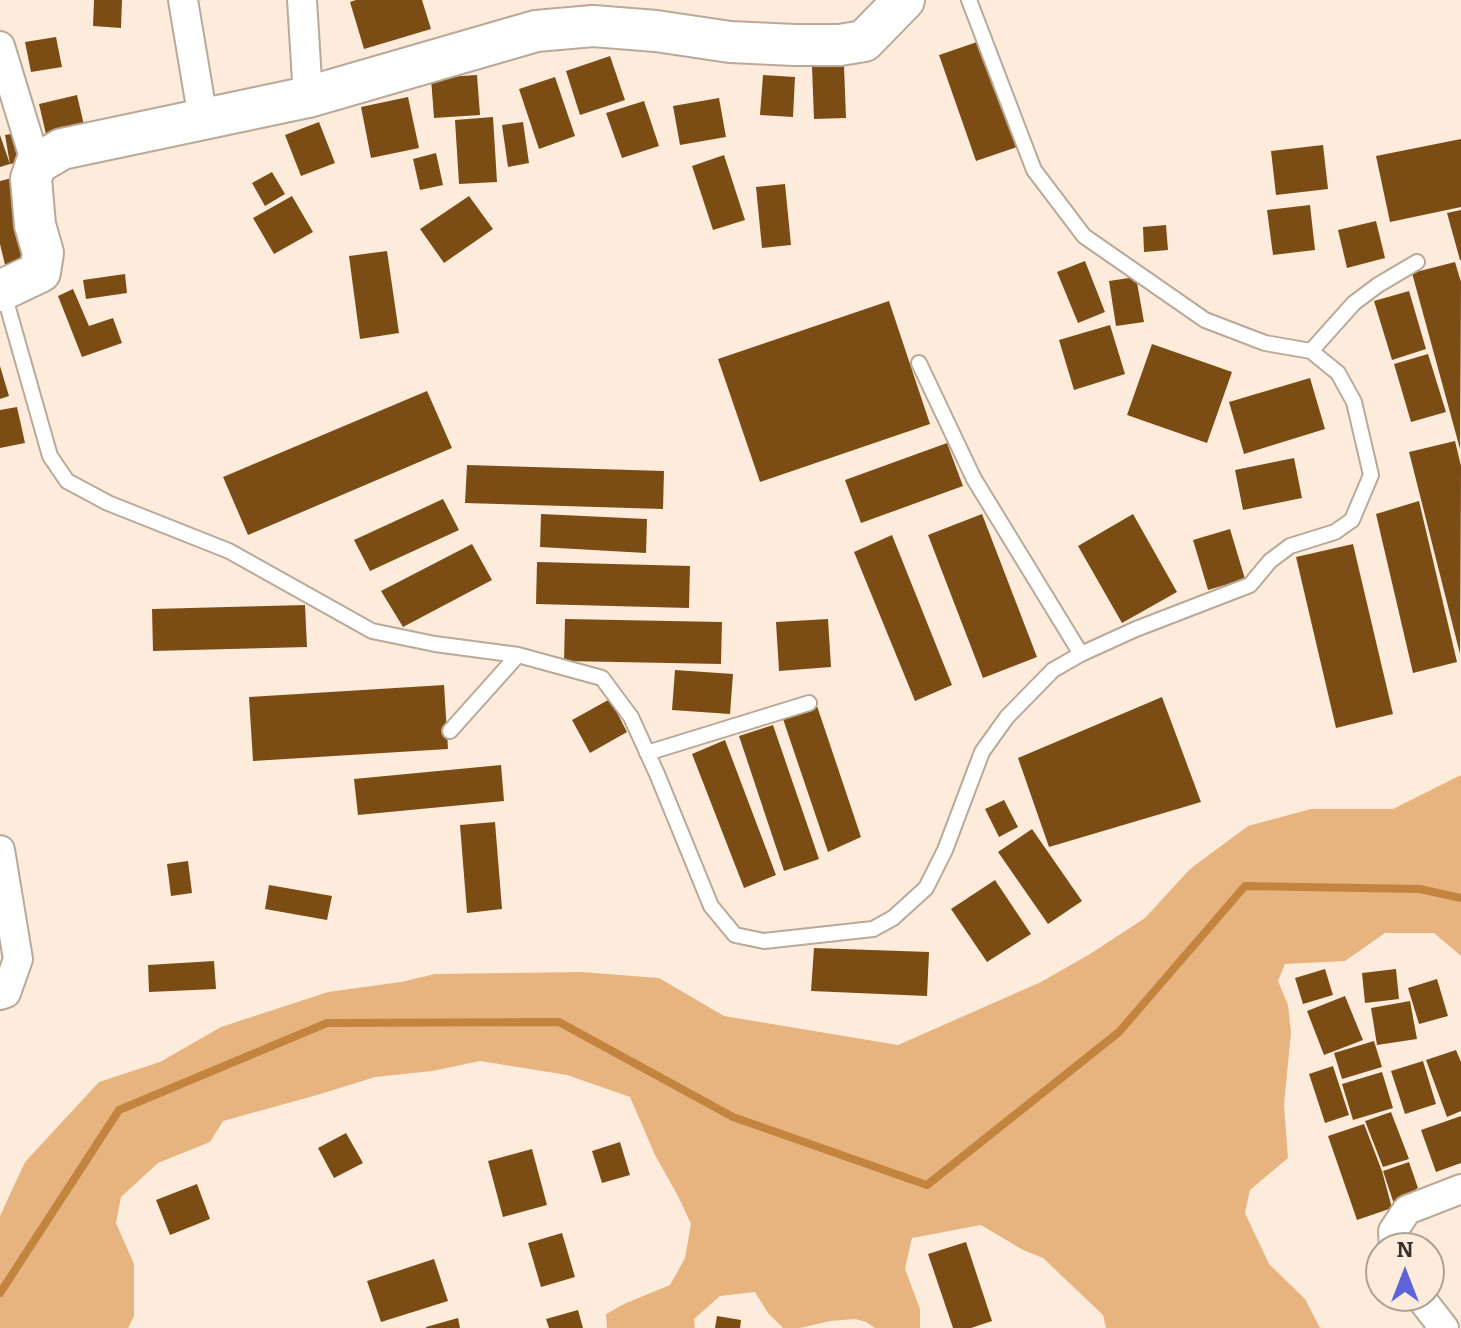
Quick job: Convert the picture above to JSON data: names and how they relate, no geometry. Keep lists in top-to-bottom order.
{
  "north": "top"
}
